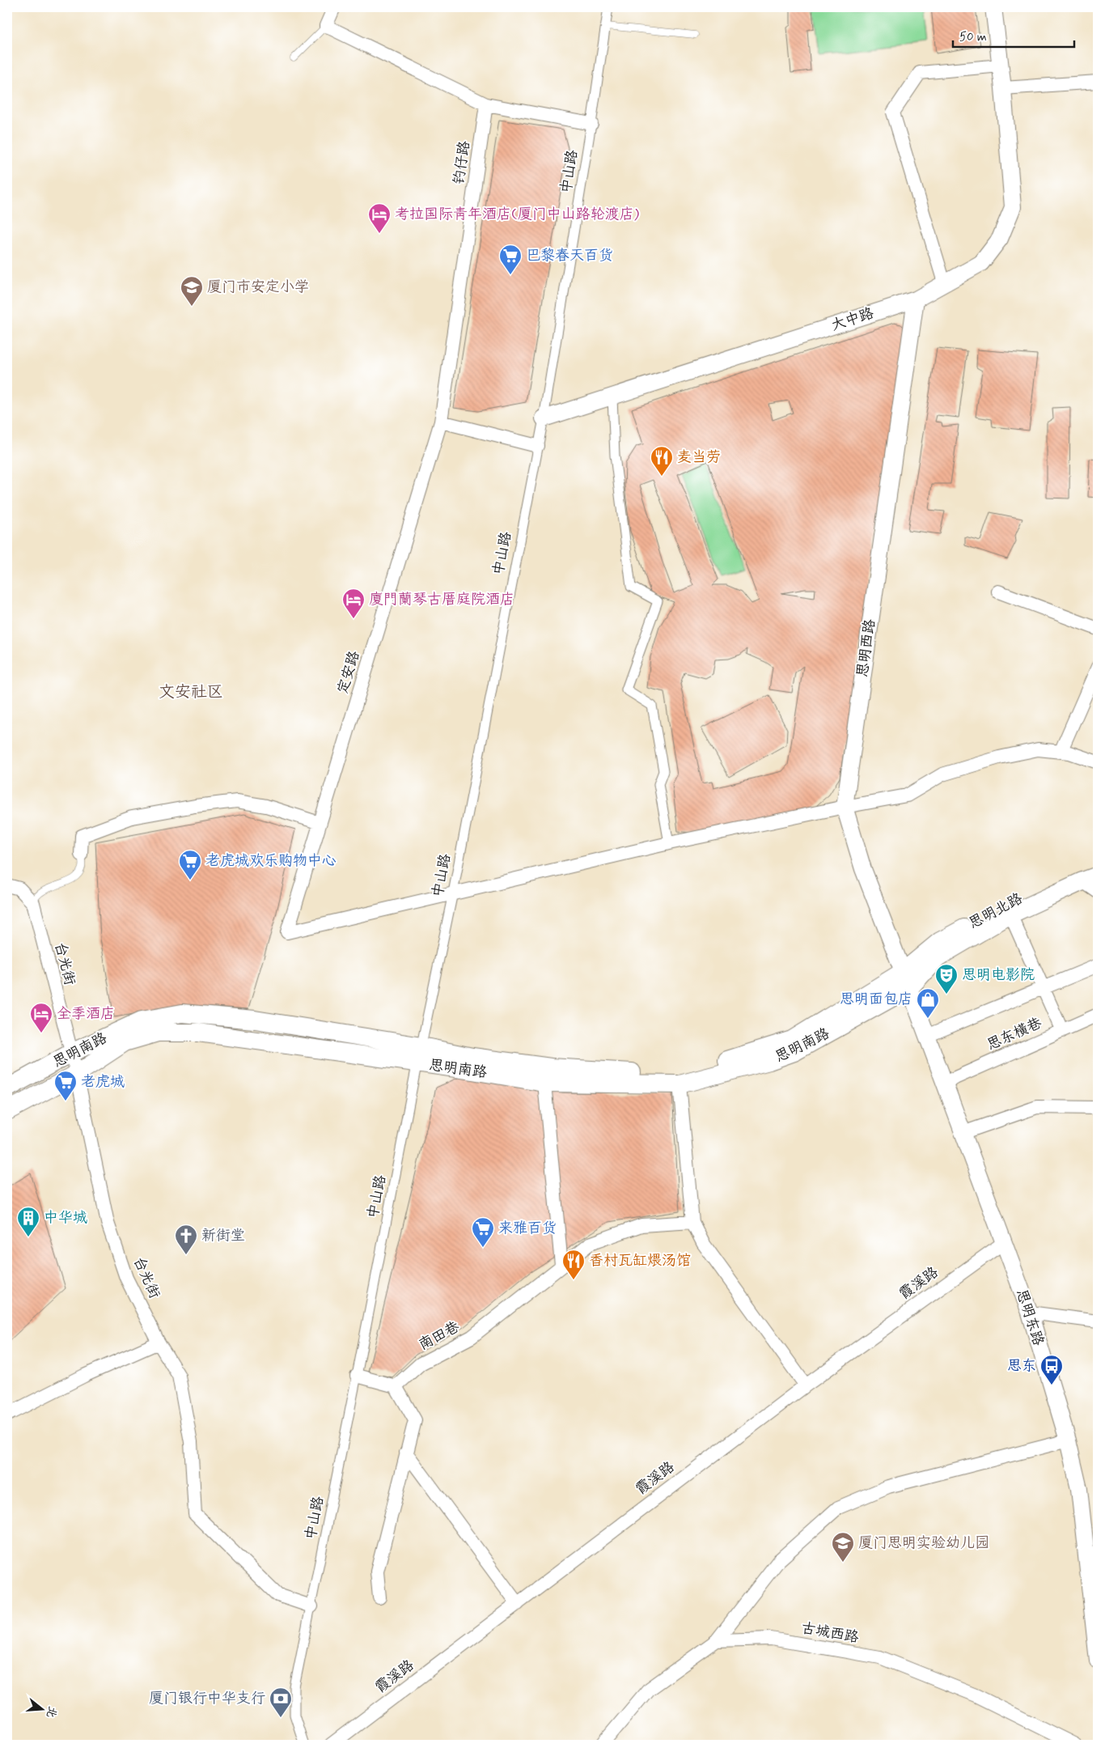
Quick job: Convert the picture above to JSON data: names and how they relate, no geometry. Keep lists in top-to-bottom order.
{
  "streets": {
    "main road": ["思明北路", "思明南路"],
    "street": [
      "钓仔路",
      "中山路",
      "大中路",
      "思明西路",
      "定安路",
      "台光街",
      "思东横巷",
      "霞溪路",
      "思明东路",
      "南田巷",
      "古城西路"
    ]
  },
  "crossings": [
    ["钓仔路", "定安路"],
    ["中山路", "大中路"],
    ["中山路", "定安路"],
    ["中山路", "台光街"],
    ["中山路", "思明南路"],
    ["大中路", "思明西路"],
    ["思明西路", "思明北路"],
    ["思明西路", "思明南路"],
    ["思明西路", "思明东路"],
    ["思明北路", "思明南路"],
    ["思明北路", "思明东路"],
    ["台光街", "思明南路"],
    ["思东横巷", "思明东路"],
    ["思明南路", "思明东路"],
    ["霞溪路", "思明东路"]
  ],
  "districts": ["文安社区"],
  "places": {
    "hotel": ["考拉国际青年酒店(厦门中山路轮渡店)", "廈門蘭琴古厝庭院酒店", "全季酒店"],
    "supermarket": [
      "巴黎春天百货",
      "老虎城欢乐购物中心",
      "老虎城",
      "来雅百货"
    ],
    "school or university": ["厦门市安定小学", "厦门思明实验幼儿园"],
    "restaurant": ["麦当劳", "香村瓦缸煨汤馆"],
    "theatre": ["思明电影院"],
    "shop": ["思明面包店"],
    "building": ["中华城"],
    "church": ["新街堂"],
    "bus stop": ["思东"],
    "bank": ["厦门银行中华支行"]
  },
  "scale_bar": "50 m",
  "north": "right"
}
